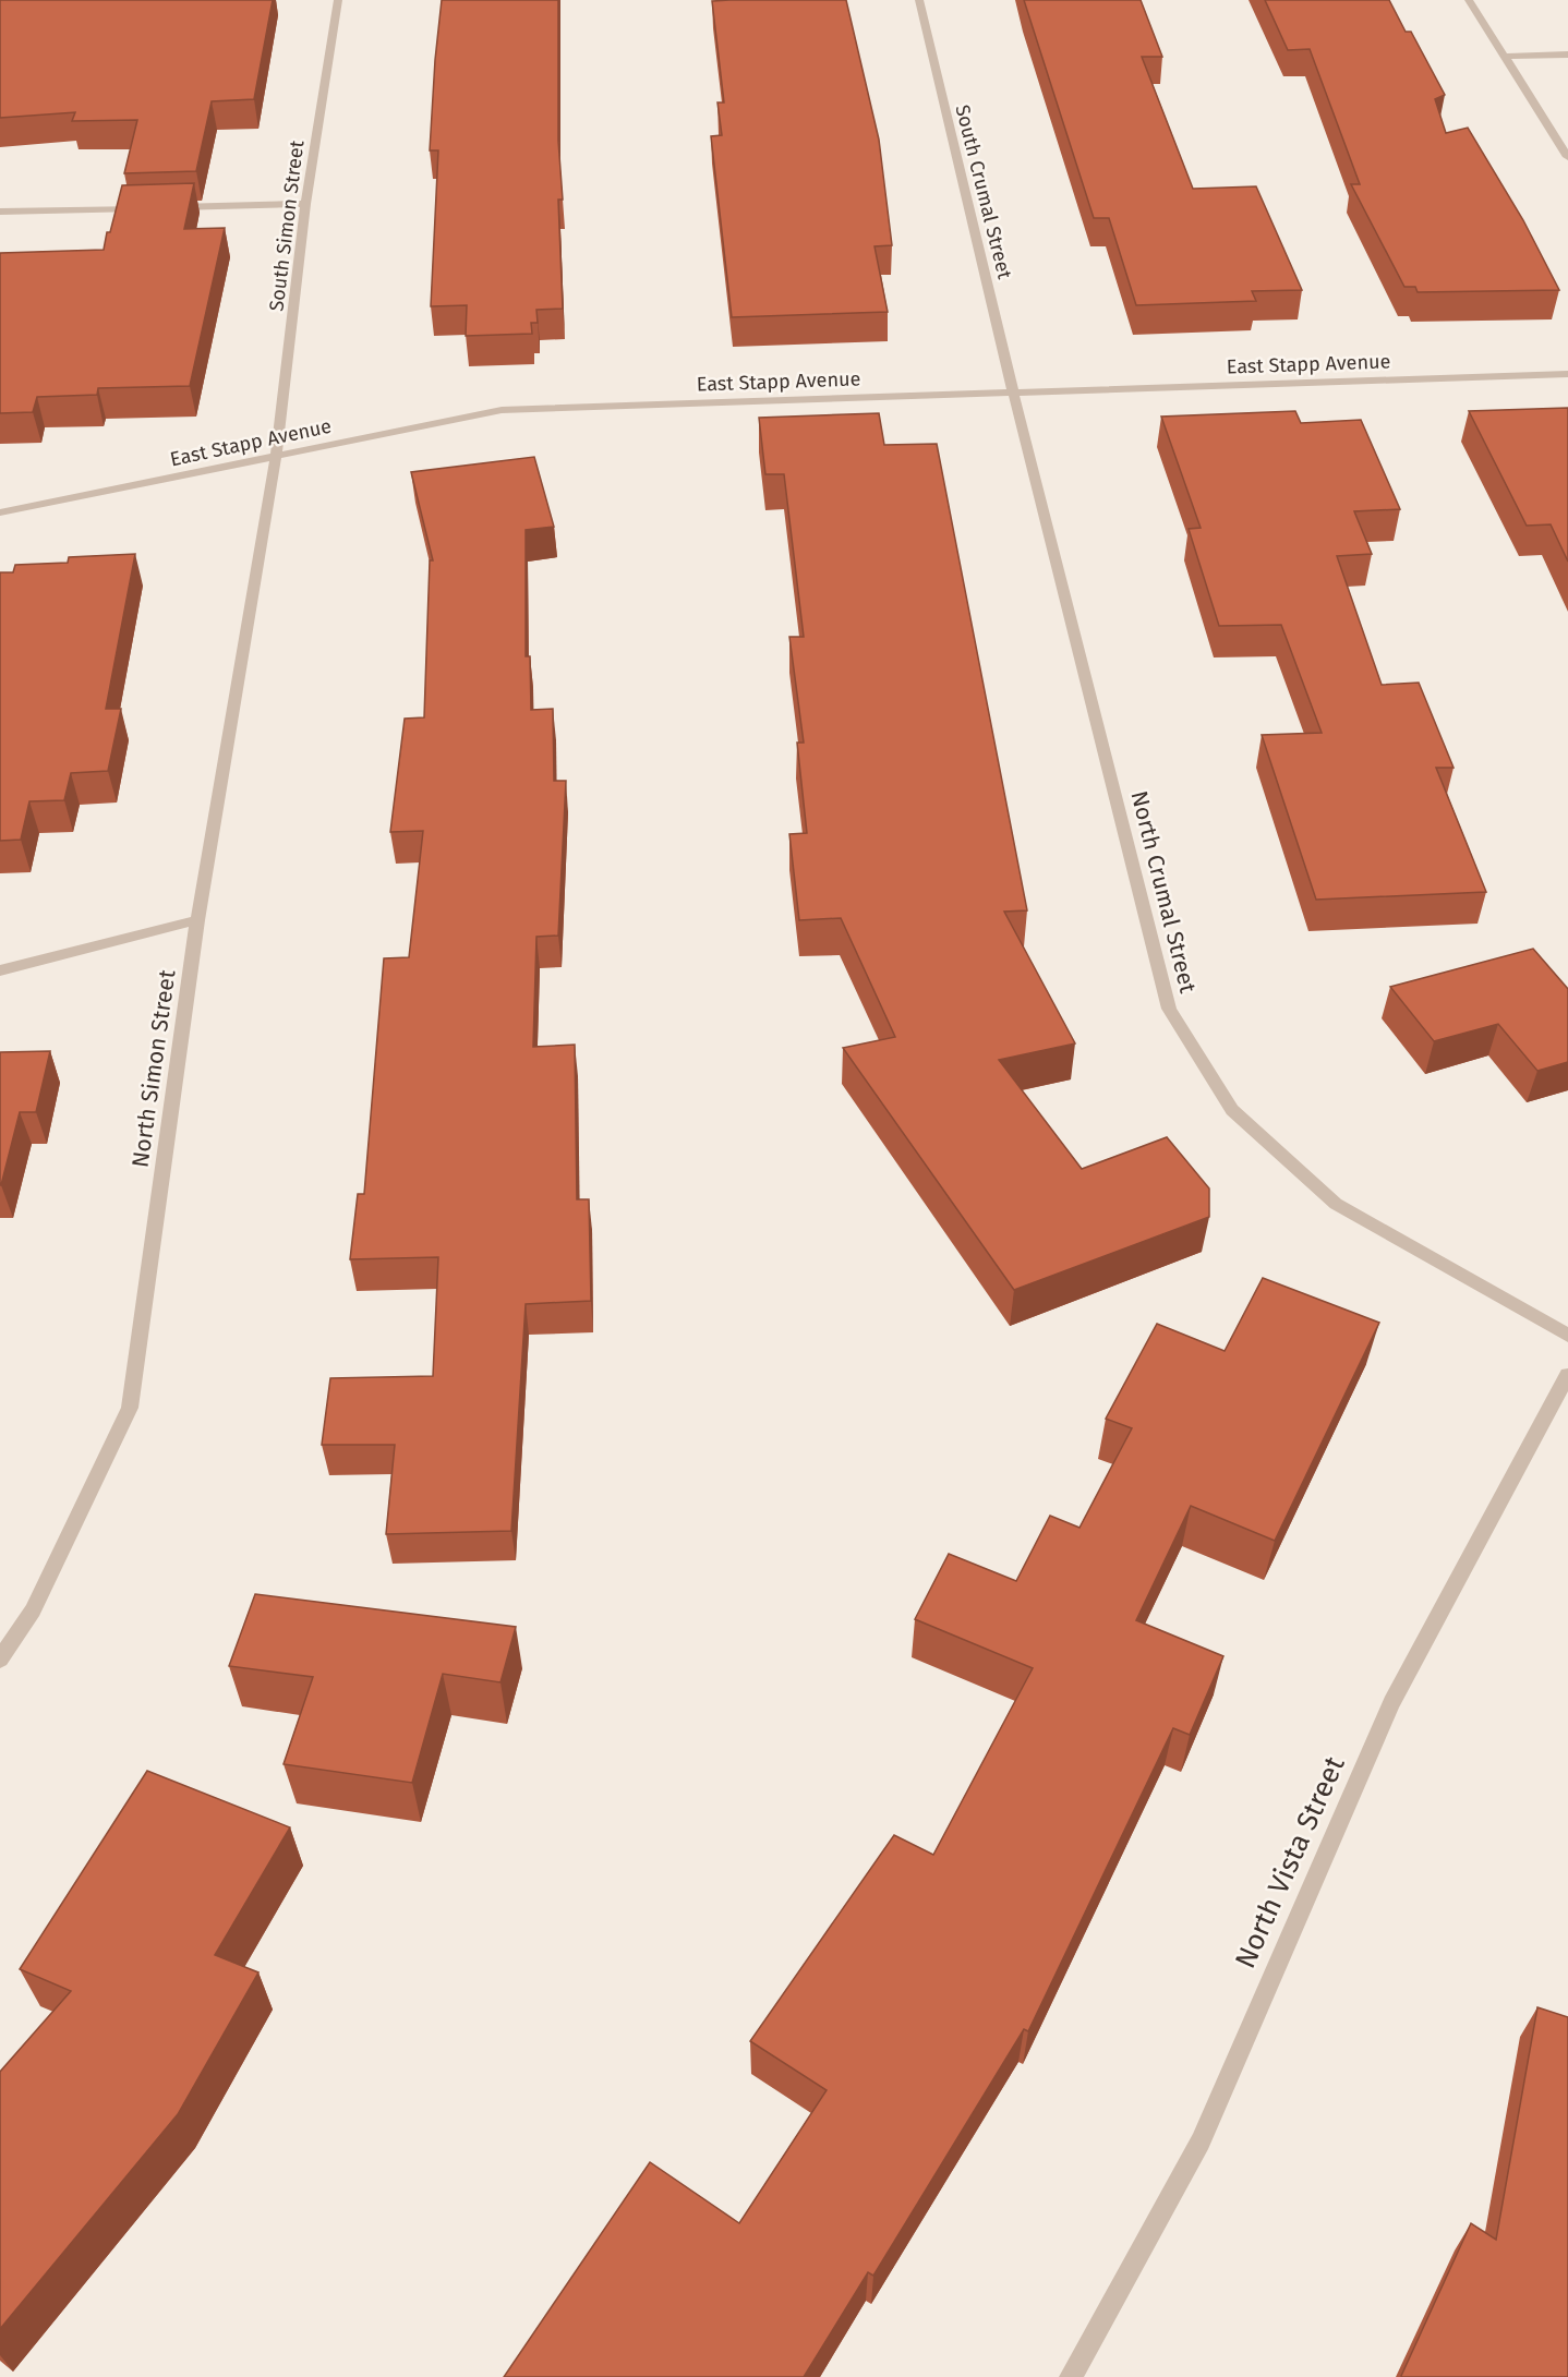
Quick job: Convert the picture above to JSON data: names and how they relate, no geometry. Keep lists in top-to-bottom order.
{
  "streets": {
    "street": [
      "South Crumal Street",
      "South Simon Street",
      "East Stapp Avenue",
      "North Crumal Street",
      "North Simon Street",
      "North Vista Street"
    ]
  },
  "crossings": [
    ["South Crumal Street", "East Stapp Avenue"],
    ["South Crumal Street", "North Crumal Street"],
    ["South Simon Street", "East Stapp Avenue"],
    ["South Simon Street", "North Simon Street"],
    ["East Stapp Avenue", "North Crumal Street"],
    ["East Stapp Avenue", "North Simon Street"]
  ]
}
